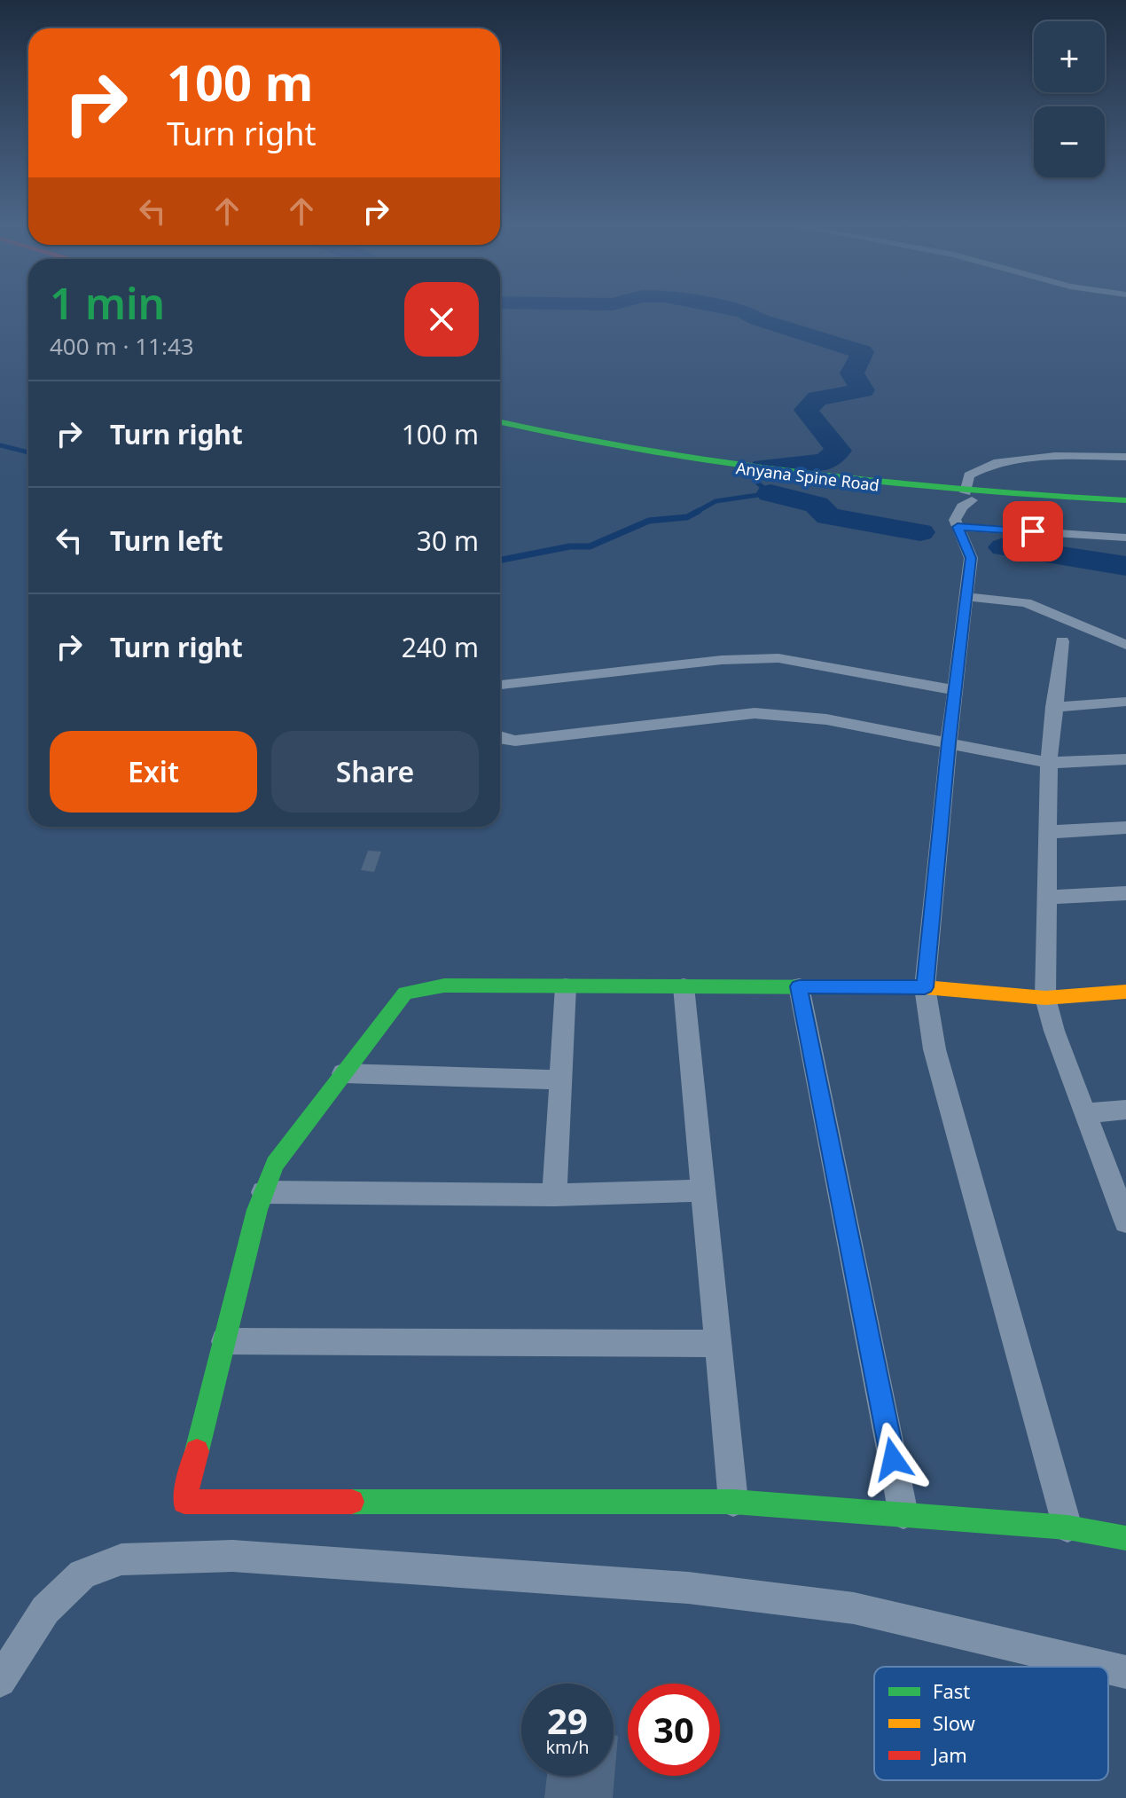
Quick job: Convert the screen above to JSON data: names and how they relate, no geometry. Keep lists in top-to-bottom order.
{
  "streets": {
    "main road": ["Anyana Spine Road"]
  },
  "legend": ["Fast", "Slow", "Jam"],
  "page": {
    "map_buttons": ["+", "−"],
    "turn": ["100 m", "Turn right"],
    "heading": ["1 min", "400 m · 11:43"],
    "list": [
      {
        "name": "Turn right",
        "value": "100 m"
      },
      {
        "name": "Turn left",
        "value": "30 m"
      },
      {
        "name": "Turn right",
        "value": "240 m"
      }
    ],
    "buttons": ["Exit", "Share"],
    "speed": "29 km/h",
    "limit": "30"
  }
}
